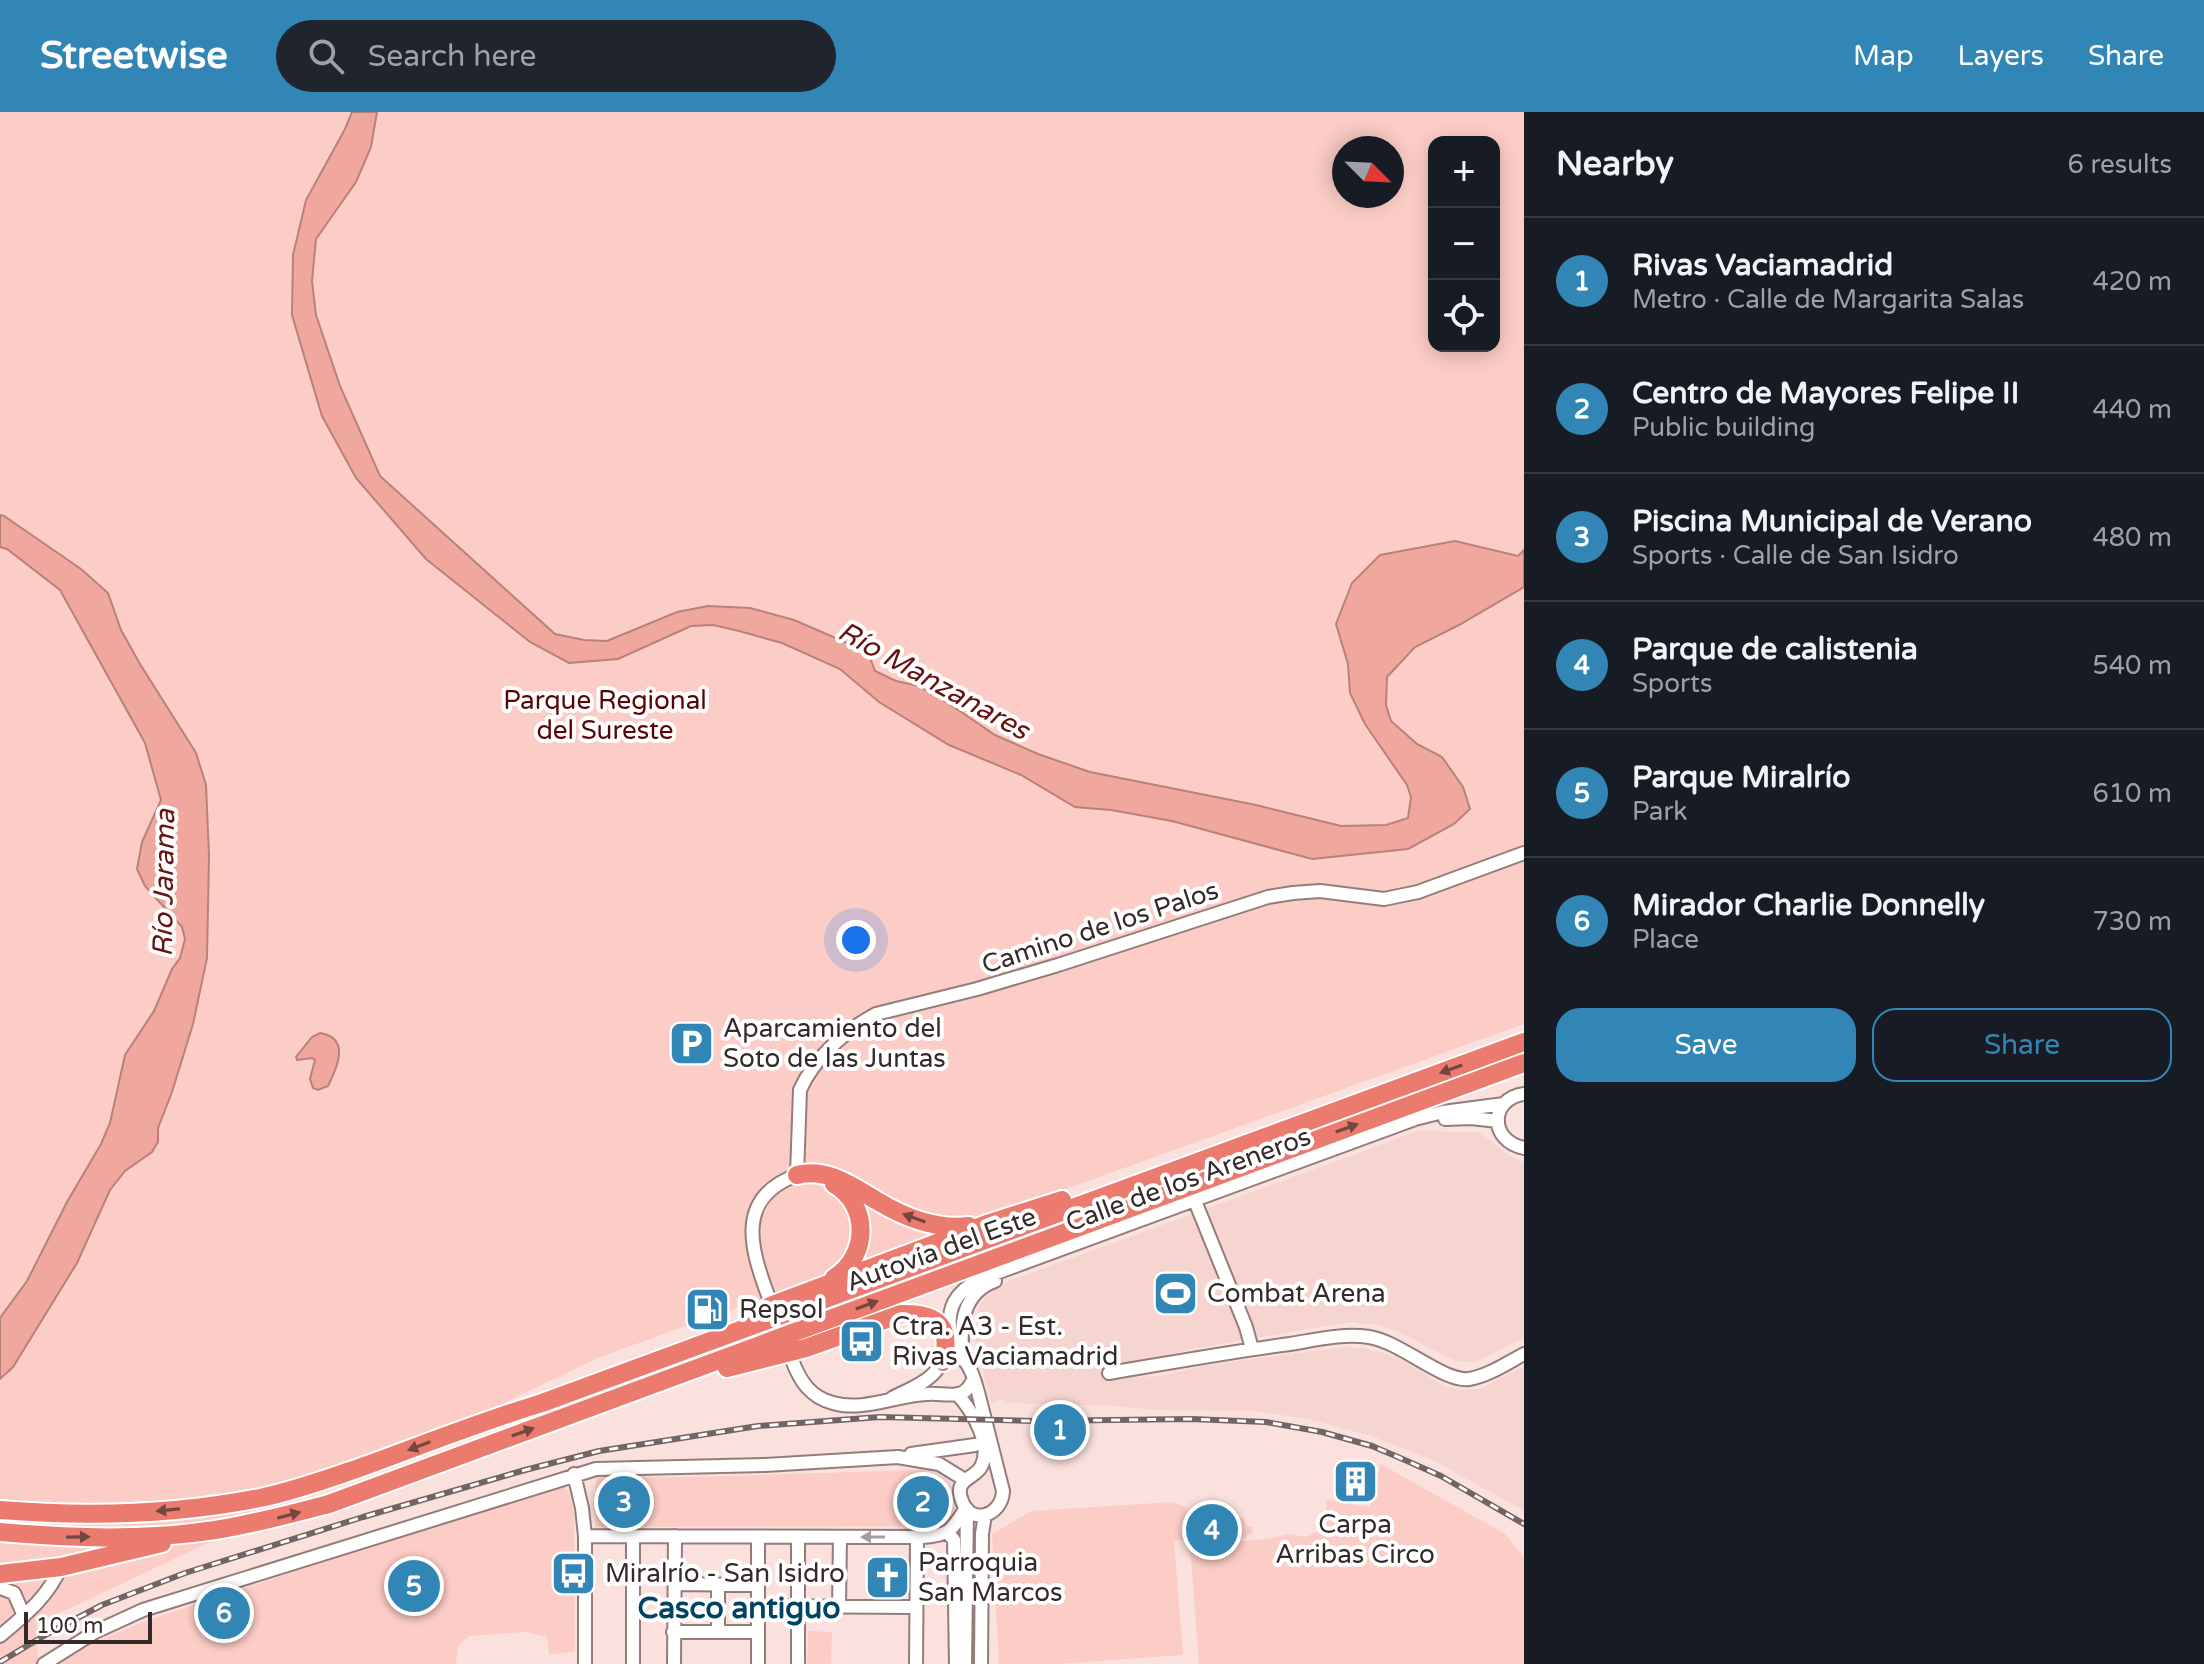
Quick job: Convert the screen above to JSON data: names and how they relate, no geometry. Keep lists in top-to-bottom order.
{
  "streets": {
    "highway": ["Autovía del Este"],
    "street": ["Camino de los Palos", "Calle de los Areneros"]
  },
  "districts": ["Casco antiguo"],
  "water": ["Río Manzanares", "Río Jarama"],
  "parks": ["Parque Regional del Sureste"],
  "places": {
    "parking": ["Aparcamiento del Soto de las Juntas"],
    "sports": ["Combat Arena"],
    "fuel station": ["Repsol"],
    "bus stop": ["Ctra. A3 - Est. Rivas Vaciamadrid", "Miralrío - San Isidro"],
    "building": ["Carpa Arribas Circo"],
    "church": ["Parroquia San Marcos"]
  },
  "scale_bar": "100 m",
  "north": "bottom right",
  "page": {
    "header": "Streetwise",
    "search": "Search here",
    "nav": ["Map", "Layers", "Share"],
    "heading": ["Nearby", "6 results"],
    "map_buttons": ["+", "−"],
    "list": [
      {
        "mark": "1",
        "name": "Rivas Vaciamadrid",
        "note": "Metro · Calle de Margarita Salas",
        "value": "420 m"
      },
      {
        "mark": "2",
        "name": "Centro de Mayores Felipe II",
        "note": "Public building",
        "value": "440 m"
      },
      {
        "mark": "3",
        "name": "Piscina Municipal de Verano",
        "note": "Sports · Calle de San Isidro",
        "value": "480 m"
      },
      {
        "mark": "4",
        "name": "Parque de calistenia",
        "note": "Sports",
        "value": "540 m"
      },
      {
        "mark": "5",
        "name": "Parque Miralrío",
        "note": "Park",
        "value": "610 m"
      },
      {
        "mark": "6",
        "name": "Mirador Charlie Donnelly",
        "note": "Place",
        "value": "730 m"
      }
    ],
    "buttons": ["Save", "Share"],
    "pins": [
      "1",
      "2",
      "3",
      "4",
      "5",
      "6"
    ],
    "scale": "100 m"
  }
}
